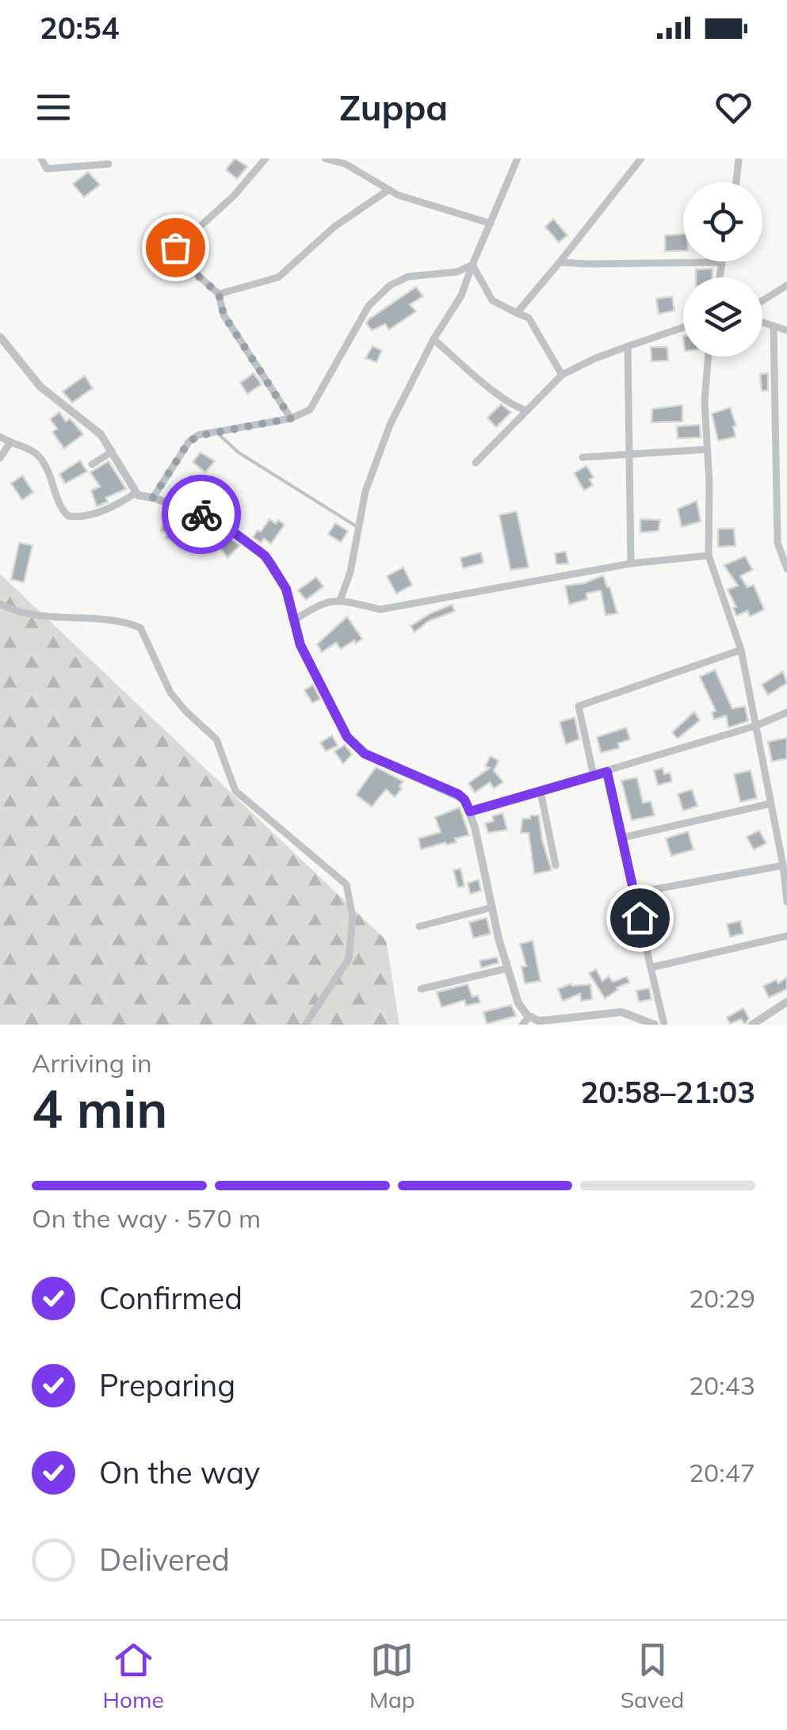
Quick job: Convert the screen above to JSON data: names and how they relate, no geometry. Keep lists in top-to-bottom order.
{
  "page": {
    "status": "20:54",
    "header": "Zuppa",
    "heading": ["4 min", "Arriving in", "20:58–21:03"],
    "bar": "On the way · 570 m",
    "list": [
      ["Confirmed", "20:29"],
      ["Preparing", "20:43"],
      ["On the way", "20:47"],
      "Delivered"
    ],
    "tabs": ["Home", "Map", "Saved"]
  }
}
